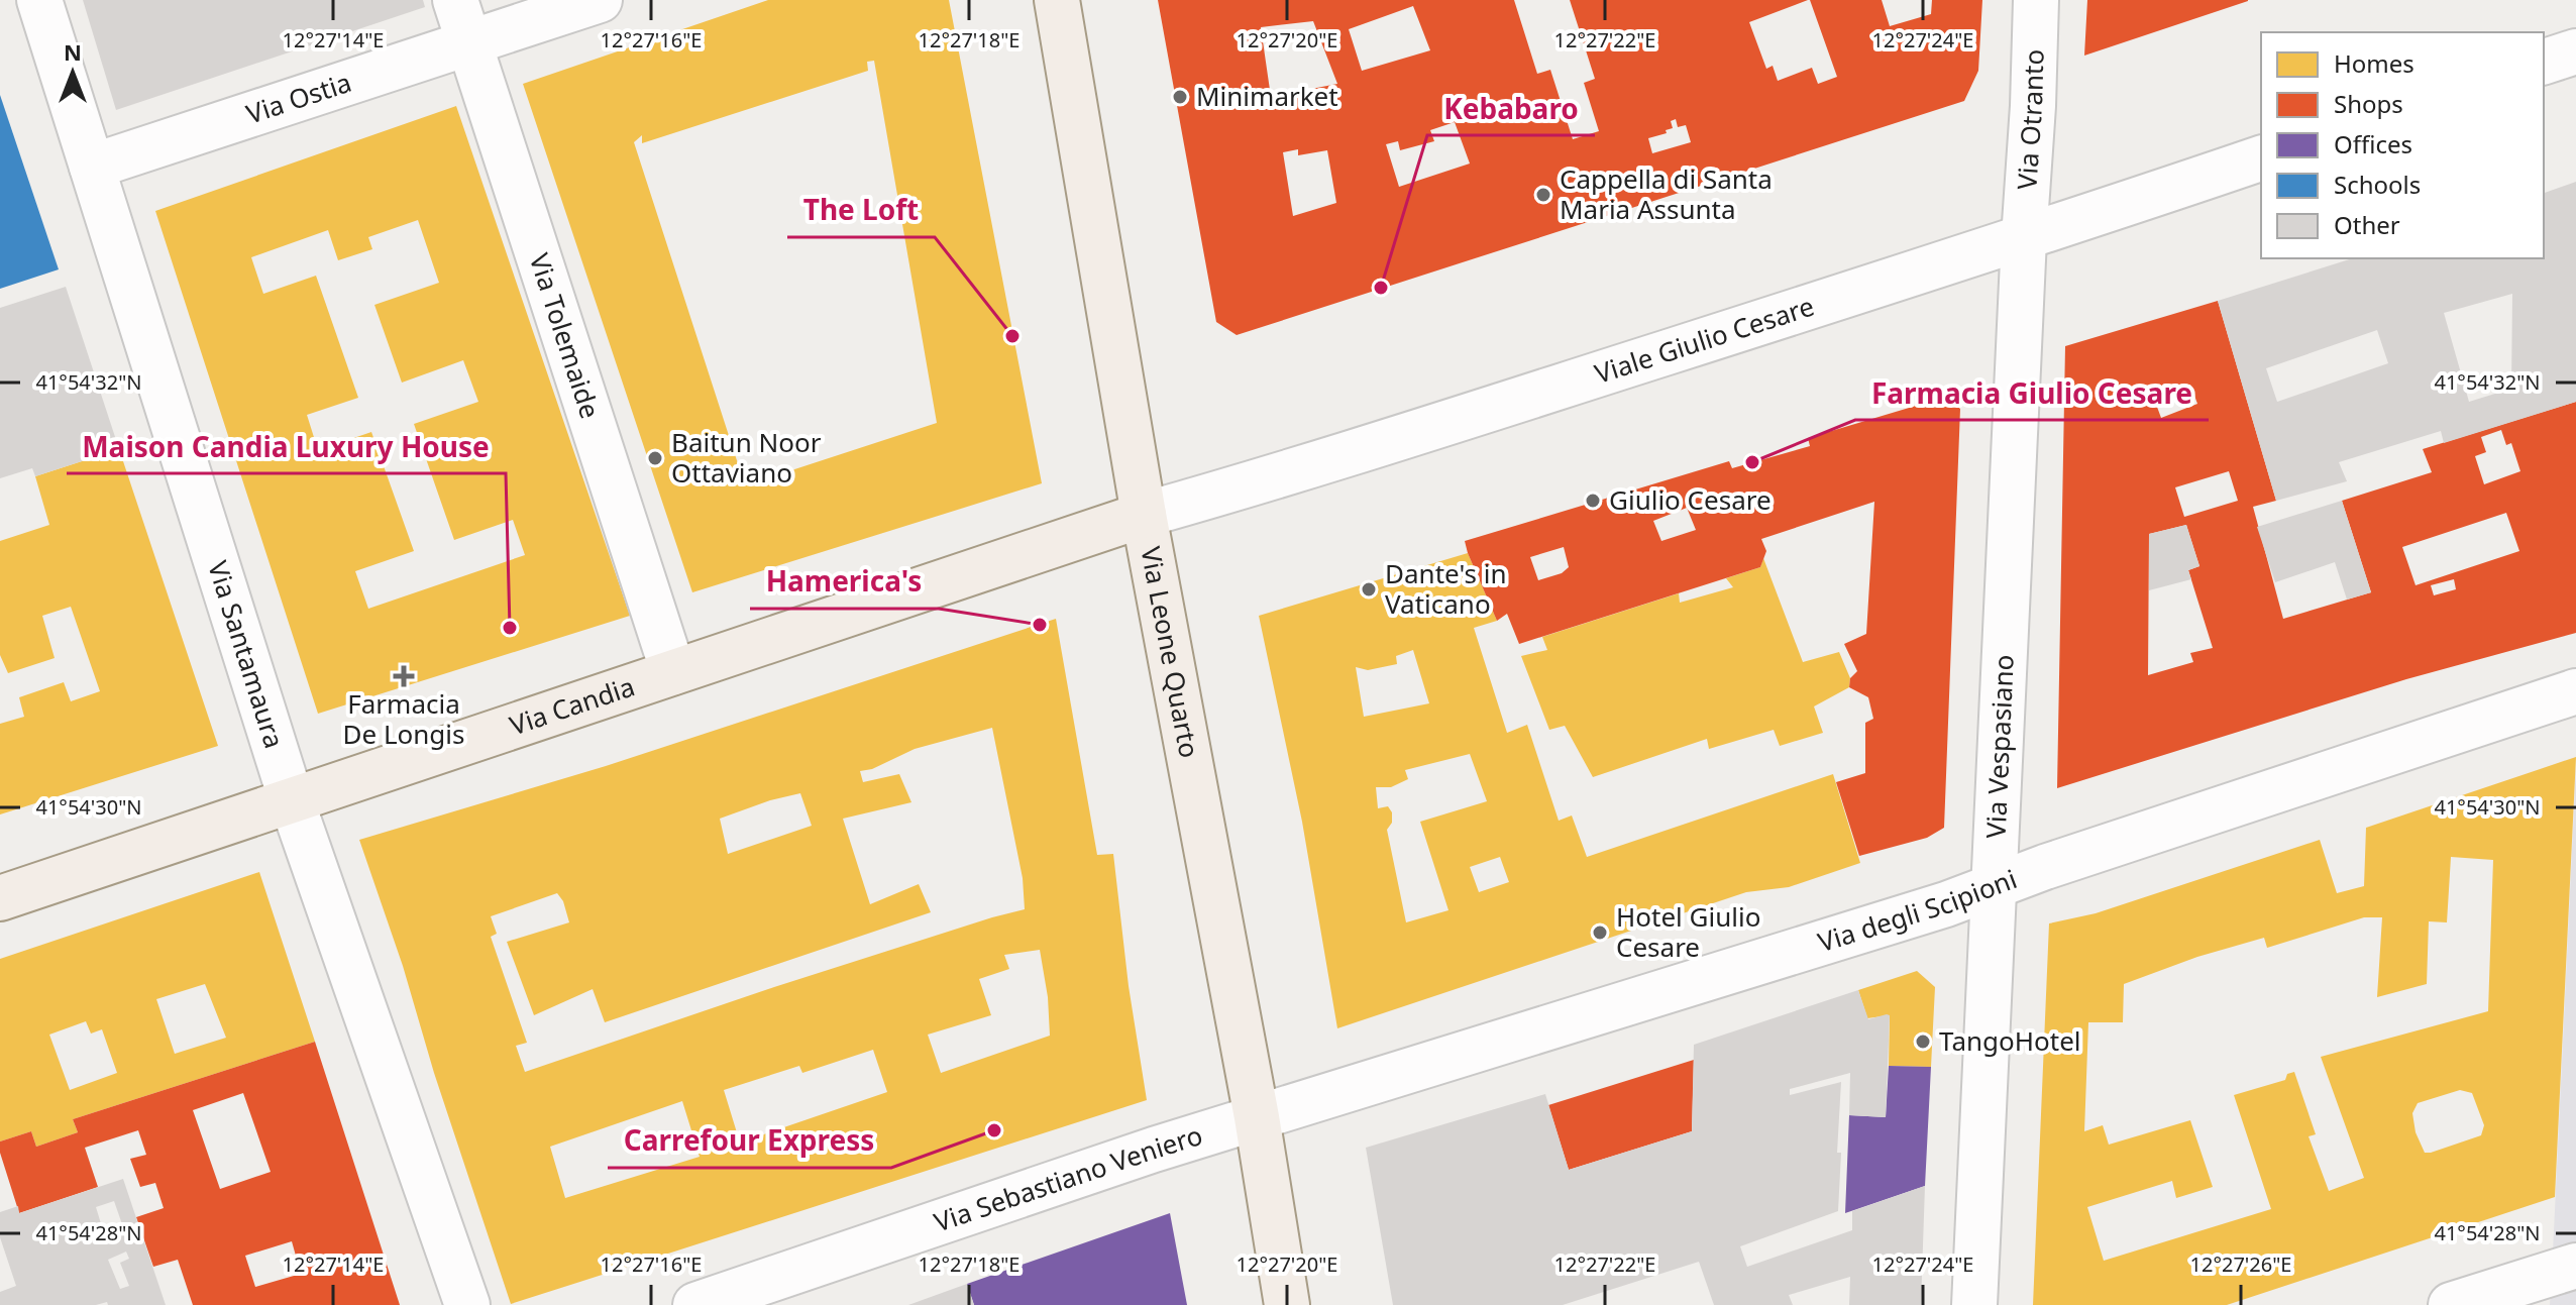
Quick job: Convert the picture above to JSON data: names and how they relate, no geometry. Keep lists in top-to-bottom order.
{
  "streets": {
    "main road": ["Via Leone Quarto", "Via Candia"],
    "street": [
      "Via Ostia",
      "Via Otranto",
      "Via Tolemaide",
      "Viale Giulio Cesare",
      "Via Santamaura",
      "Via Vespasiano",
      "Via degli Scipioni",
      "Via Sebastiano Veniero"
    ]
  },
  "crossings": [
    ["Via Ostia", "Via Tolemaide"],
    ["Via Ostia", "Via Santamaura"],
    ["Via Otranto", "Viale Giulio Cesare"],
    ["Via Otranto", "Via Vespasiano"],
    ["Via Tolemaide", "Via Candia"],
    ["Viale Giulio Cesare", "Via Leone Quarto"],
    ["Viale Giulio Cesare", "Via Candia"],
    ["Viale Giulio Cesare", "Via Vespasiano"],
    ["Via Leone Quarto", "Via Candia"],
    ["Via Leone Quarto", "Via degli Scipioni"],
    ["Via Leone Quarto", "Via Sebastiano Veniero"],
    ["Via Santamaura", "Via Candia"],
    ["Via Vespasiano", "Via degli Scipioni"],
    ["Via degli Scipioni", "Via Sebastiano Veniero"]
  ],
  "places": {
    "other": [
      "Minimarket",
      "Cappella di Santa Maria Assunta",
      "Kebabaro",
      "The Loft",
      "Baitun Noor Ottaviano",
      "Farmacia Giulio Cesare",
      "Giulio Cesare",
      "Dante's in Vaticano",
      "Hamerica's",
      "Maison Candia Luxury House",
      "Hotel Giulio Cesare",
      "TangoHotel",
      "Carrefour Express"
    ],
    "health": ["Farmacia De Longis"]
  },
  "legend": [
    "Homes",
    "Shops",
    "Offices",
    "Schools",
    "Other"
  ],
  "north": "top",
  "coordinates": [
    "12°27'14\"E",
    "12°27'16\"E",
    "12°27'18\"E",
    "12°27'20\"E",
    "12°27'22\"E",
    "12°27'24\"E",
    "41°54'32\"N",
    "41°54'30\"N",
    "41°54'28\"N",
    "12°27'26\"E"
  ]
}
